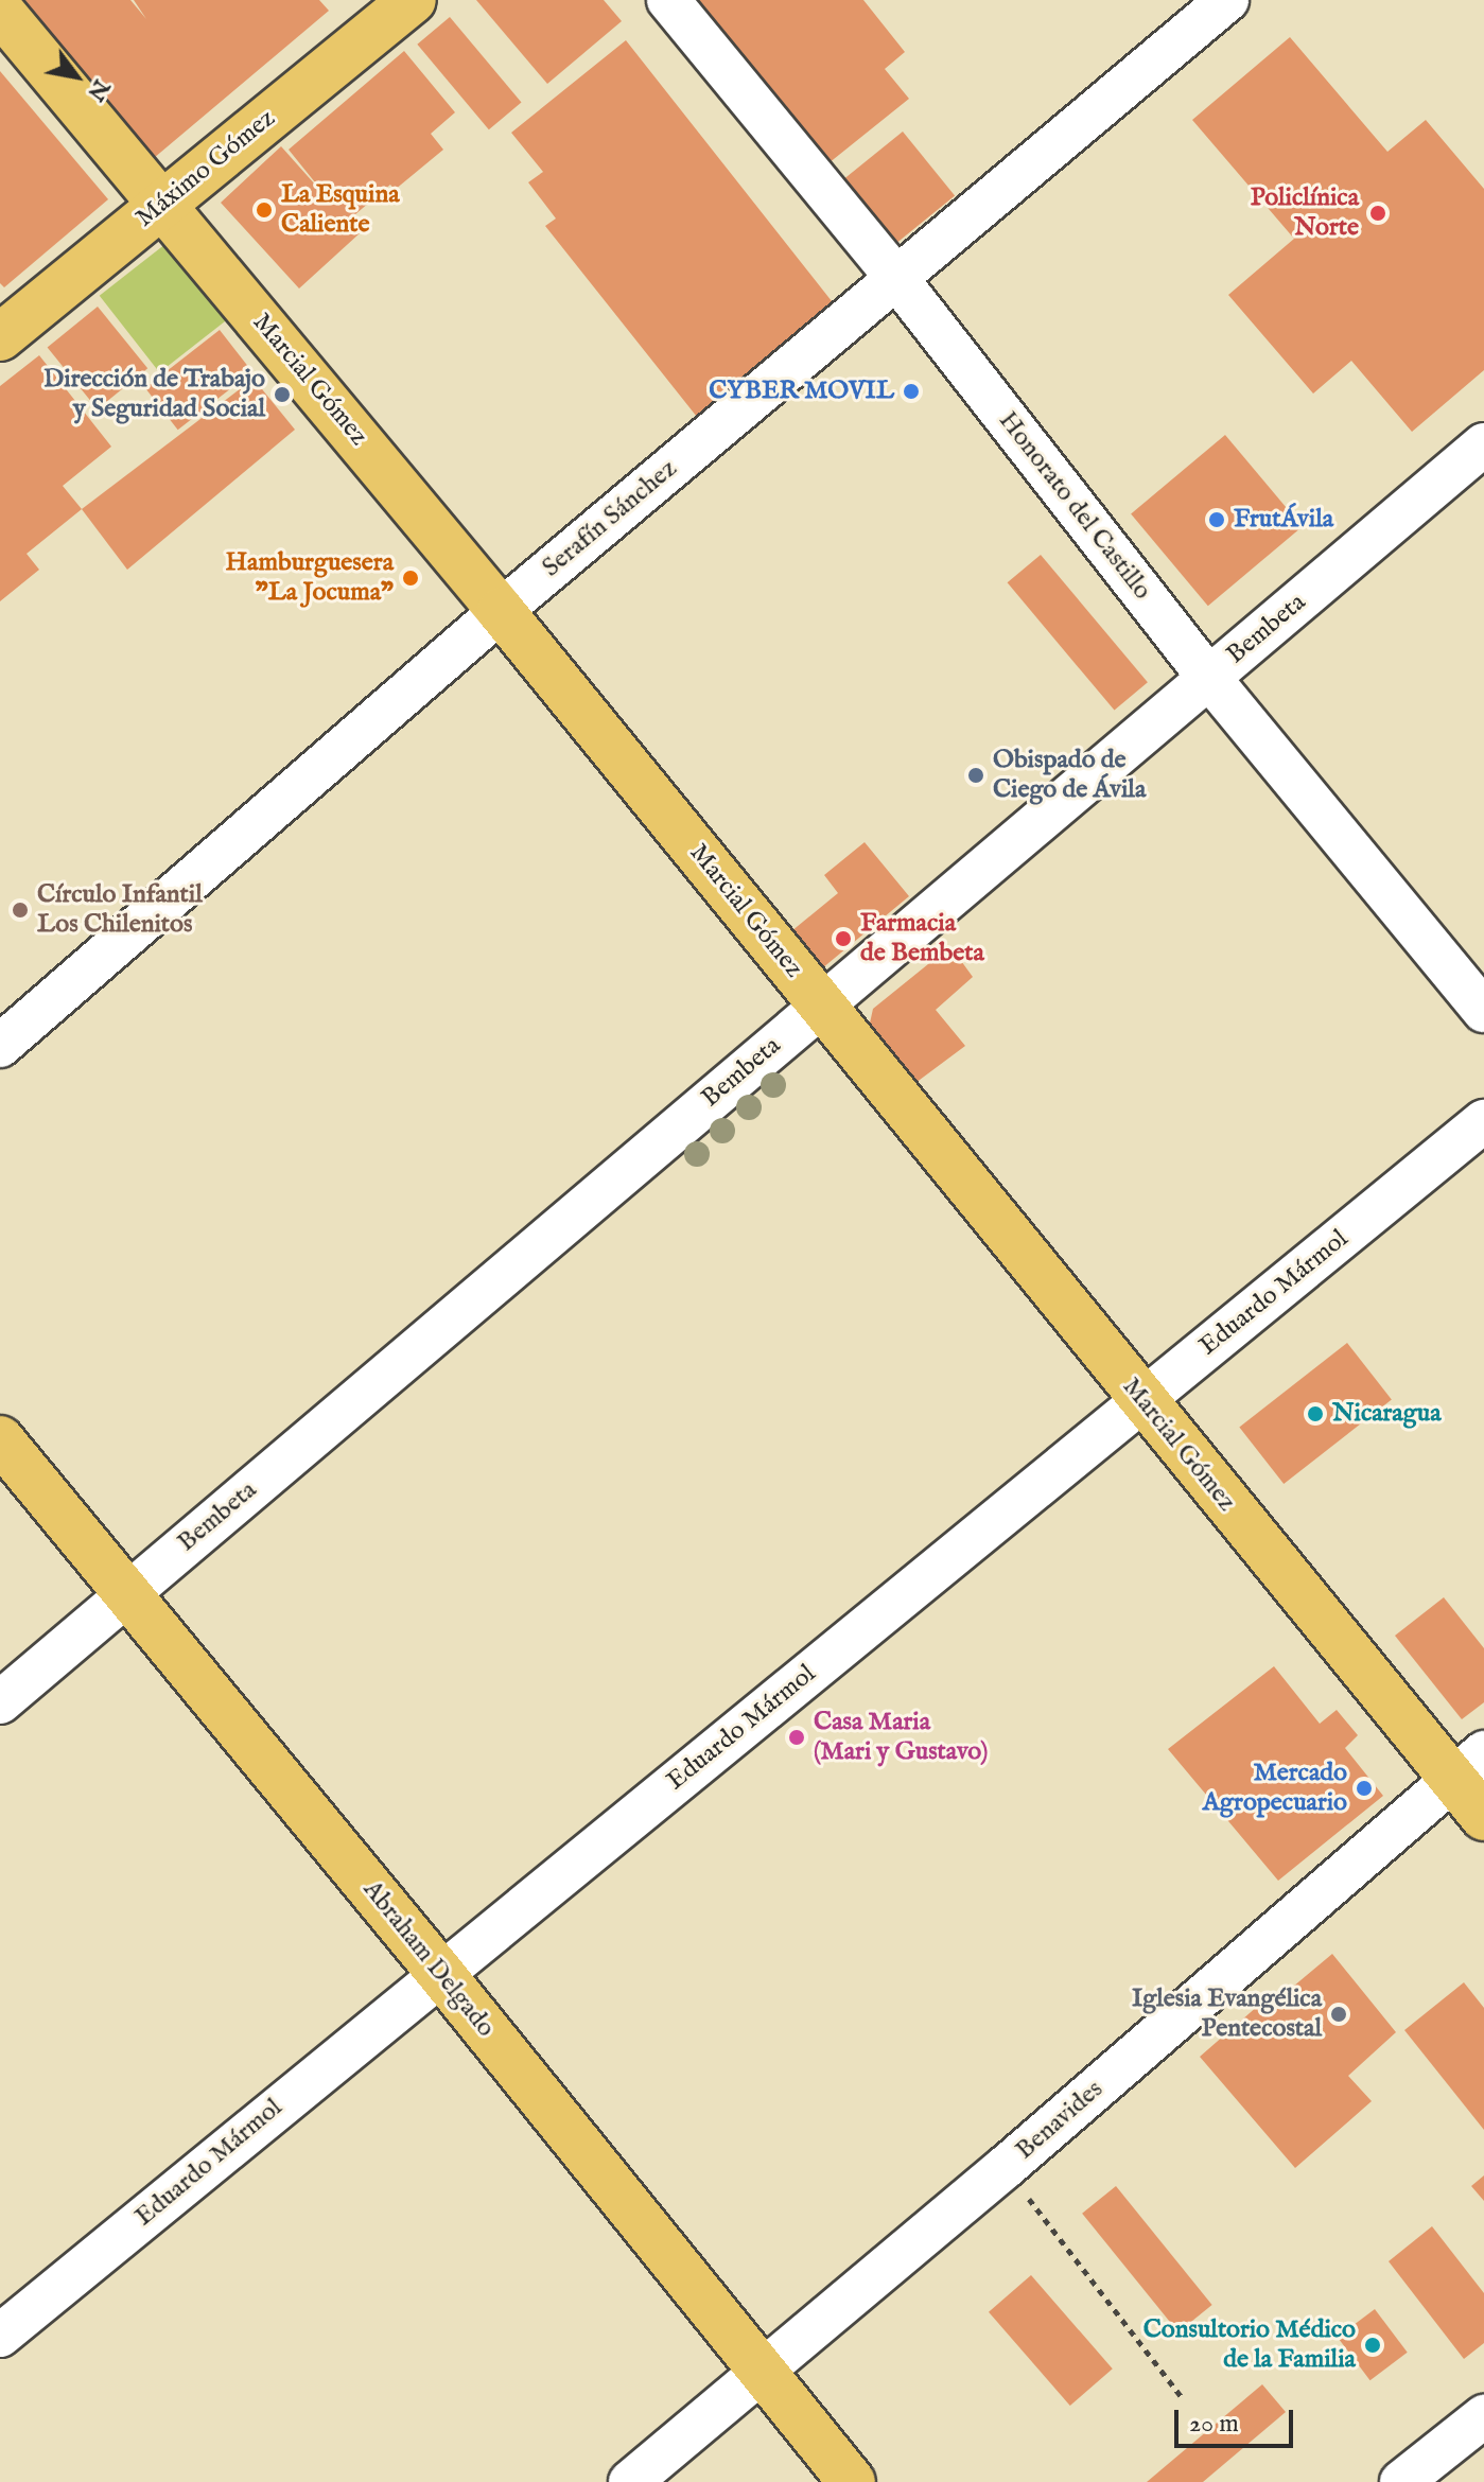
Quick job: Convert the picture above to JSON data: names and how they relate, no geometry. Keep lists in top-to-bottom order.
{
  "streets": {
    "main road": ["Máximo Gómez", "Marcial Gómez", "Abraham Delgado"],
    "street": [
      "Honorato del Castillo",
      "Serafín Sánchez",
      "Bembeta",
      "Eduardo Mármol",
      "Benavides"
    ]
  },
  "crossings": [
    ["Máximo Gómez", "Marcial Gómez"],
    ["Marcial Gómez", "Serafín Sánchez"],
    ["Marcial Gómez", "Bembeta"],
    ["Marcial Gómez", "Eduardo Mármol"],
    ["Marcial Gómez", "Benavides"],
    ["Honorato del Castillo", "Serafín Sánchez"],
    ["Honorato del Castillo", "Bembeta"],
    ["Bembeta", "Abraham Delgado"],
    ["Eduardo Mármol", "Abraham Delgado"],
    ["Abraham Delgado", "Benavides"]
  ],
  "places": [
    "La Esquina Caliente",
    "Policlínica Norte",
    "CYBER MOVIL",
    "Dirección de Trabajo y Seguridad Social",
    "FrutÁvila",
    "Hamburguesera \"La Jocuma\"",
    "Obispado de Ciego de Ávila",
    "Círculo Infantil Los Chilenitos",
    "Farmacia de Bembeta",
    "Nicaragua",
    "Casa Maria (Mari y Gustavo)",
    "Mercado Agropecuario",
    "Iglesia Evangélica Pentecostal",
    "Consultorio Médico de la Familia"
  ],
  "scale_bar": "20 m",
  "north": "bottom right"
}
